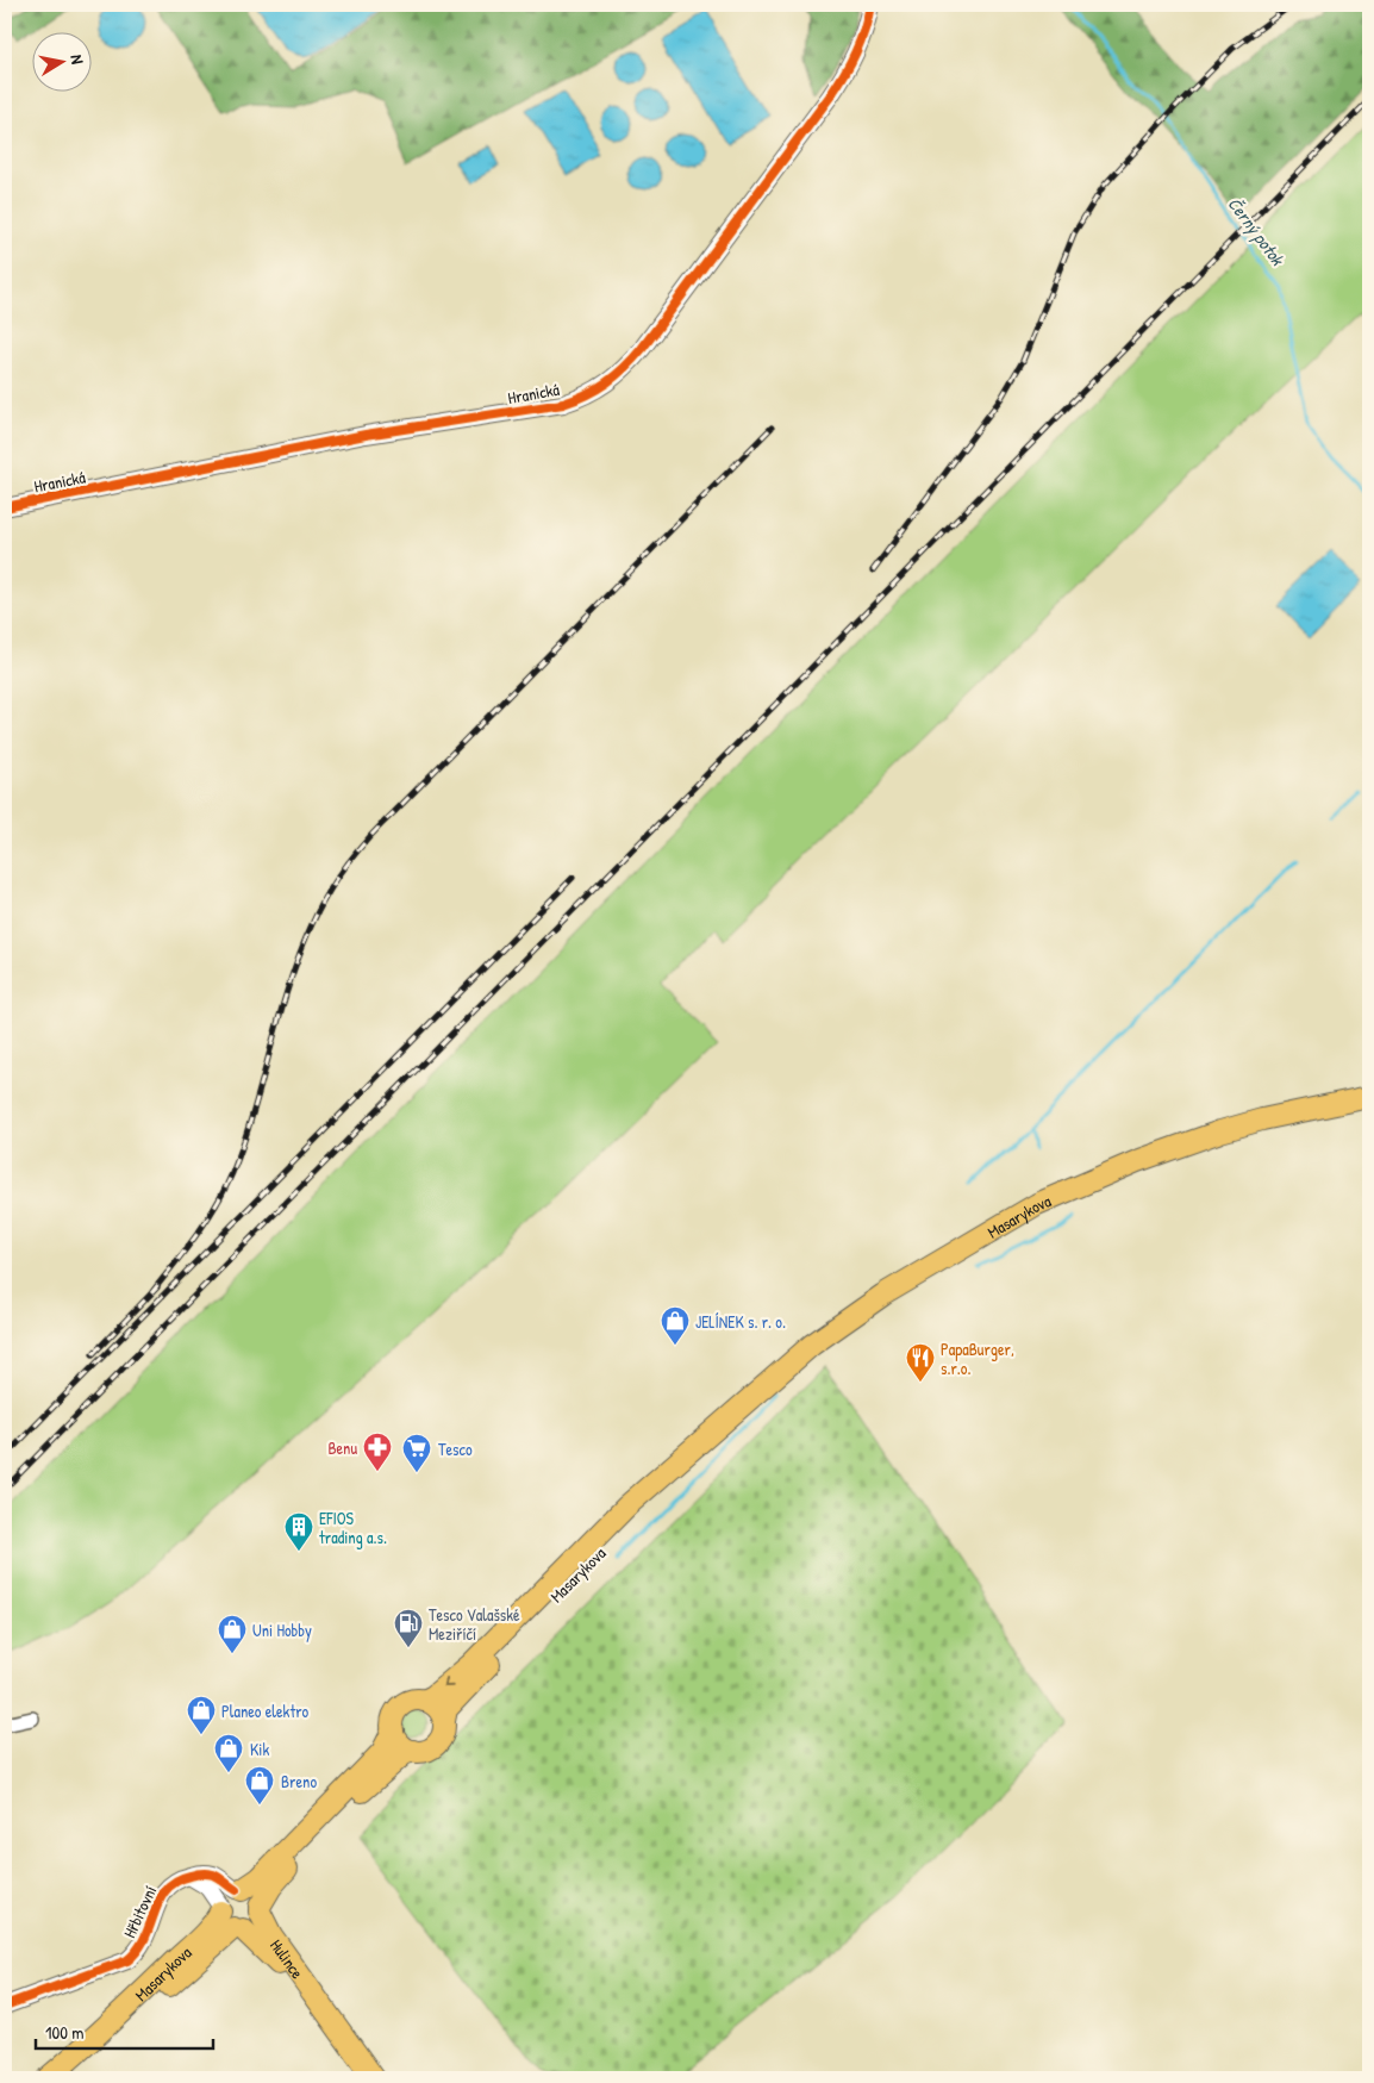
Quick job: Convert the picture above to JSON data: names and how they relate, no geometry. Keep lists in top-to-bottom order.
{
  "streets": {
    "main road": ["Masarykova", "Hulince"],
    "street": ["Hranická", "Hřbitovní"]
  },
  "crossings": [
    ["Masarykova", "Hulince"]
  ],
  "water": ["Černý potok"],
  "places": {
    "shop": [
      "JELÍNEK s. r. o.",
      "Uni Hobby",
      "Planeo elektro",
      "Kik",
      "Breno"
    ],
    "restaurant": ["PapaBurger, s.r.o."],
    "pharmacy": ["Benu"],
    "supermarket": ["Tesco"],
    "building": ["EFIOS trading a.s."],
    "fuel station": ["Tesco Valašské Meziříčí"]
  },
  "scale_bar": "100 m",
  "north": "right"
}
